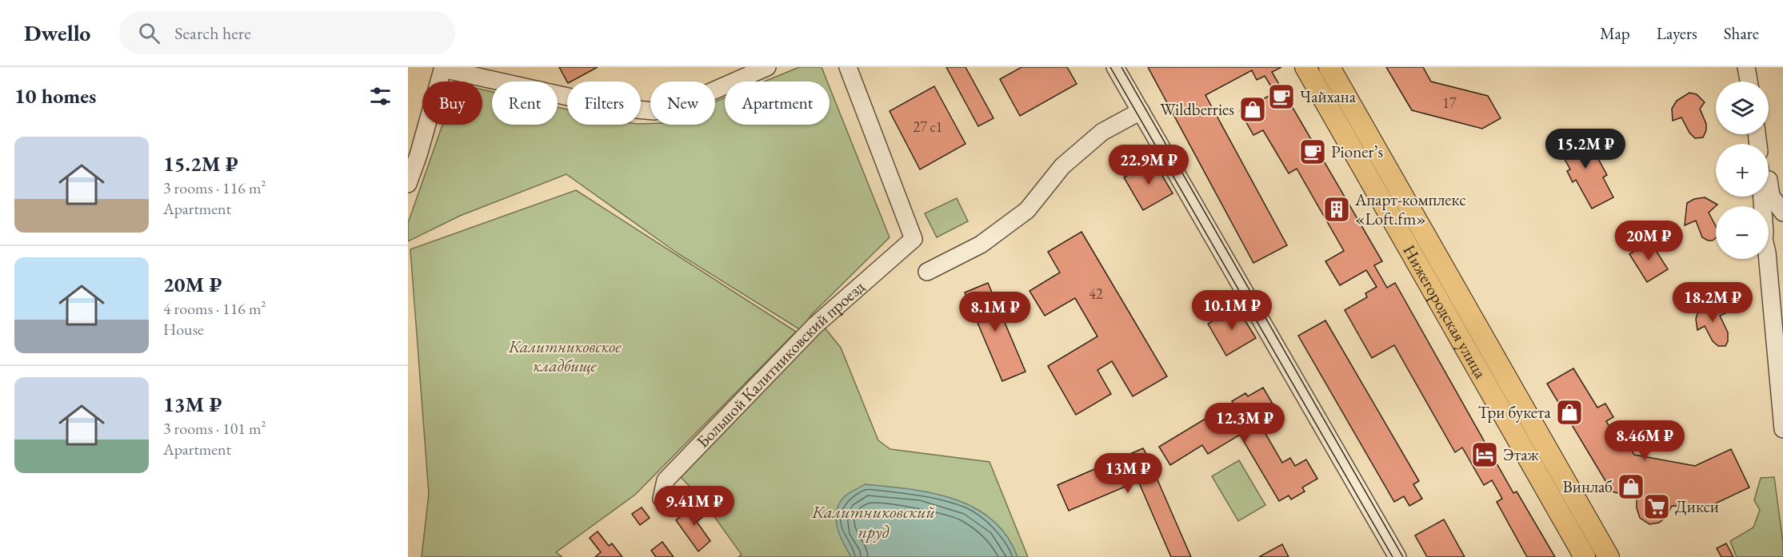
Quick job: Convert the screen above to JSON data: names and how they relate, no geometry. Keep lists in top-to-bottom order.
{
  "streets": {
    "main road": ["Нижегородская улица"],
    "street": ["Большой Калитниковский проезд"]
  },
  "water": ["Калитниковский пруд"],
  "parks": ["Калитниковское кладбище"],
  "places": {
    "cafe": ["Чайхана", "Pioner’s"],
    "shop": ["Wildberries", "Три букета", "Винлаб"],
    "building": ["Апарт-комплекс «Loft.fm»"],
    "hotel": ["Этаж"],
    "supermarket": ["Дикси"]
  },
  "house_numbers": ["17", "27 с1", "42"],
  "page": {
    "header": "Dwello",
    "search": "Search here",
    "nav": ["Map", "Layers", "Share"],
    "heading": "10 homes",
    "map_buttons": ["+", "−"],
    "chip": [
      "Buy",
      "Rent",
      "Filters",
      "New",
      "Apartment"
    ],
    "list": [
      {
        "name": "15.2M ₽",
        "note": "3 rooms · 116 m² · Apartment"
      },
      {
        "name": "20M ₽",
        "note": "4 rooms · 116 m² · House"
      },
      {
        "name": "13M ₽",
        "note": "3 rooms · 101 m² · Apartment"
      }
    ],
    "price": [
      "15.2M ₽",
      "22.9M ₽",
      "20M ₽",
      "18.2M ₽",
      "10.1M ₽",
      "8.1M ₽",
      "12.3M ₽",
      "8.46M ₽",
      "13M ₽",
      "9.41M ₽"
    ]
  }
}
